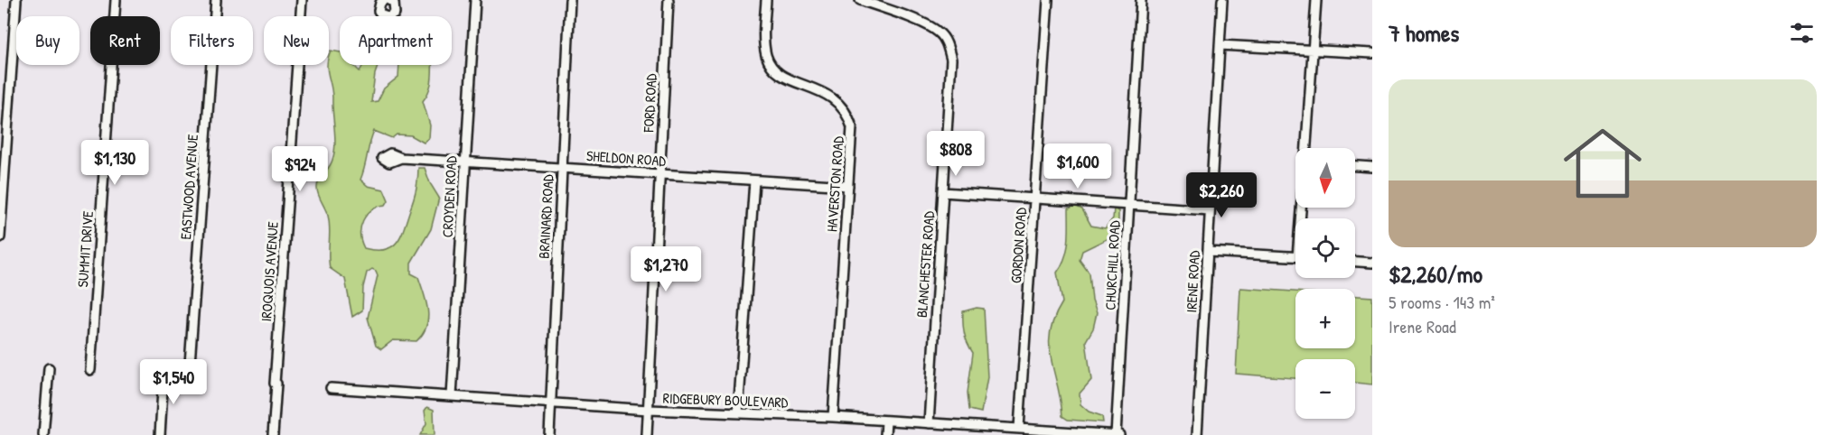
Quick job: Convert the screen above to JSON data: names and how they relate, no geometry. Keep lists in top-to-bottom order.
{
  "streets": {
    "street": [
      "FORD ROAD",
      "SHELDON ROAD",
      "HAVERSTON ROAD",
      "EASTWOOD AVENUE",
      "CROYDEN ROAD",
      "BRAINARD ROAD",
      "GORDON ROAD",
      "SUMMIT DRIVE",
      "BLANCHESTER ROAD",
      "CHURCHILL ROAD",
      "IROQUOIS AVENUE",
      "IRENE ROAD",
      "RIDGEBURY BOULEVARD"
    ]
  },
  "crossings": [
    ["FORD ROAD", "SHELDON ROAD"],
    ["FORD ROAD", "RIDGEBURY BOULEVARD"],
    ["SHELDON ROAD", "HAVERSTON ROAD"],
    ["SHELDON ROAD", "CROYDEN ROAD"],
    ["SHELDON ROAD", "BRAINARD ROAD"],
    ["HAVERSTON ROAD", "RIDGEBURY BOULEVARD"],
    ["CROYDEN ROAD", "RIDGEBURY BOULEVARD"],
    ["BRAINARD ROAD", "RIDGEBURY BOULEVARD"],
    ["GORDON ROAD", "RIDGEBURY BOULEVARD"],
    ["BLANCHESTER ROAD", "RIDGEBURY BOULEVARD"],
    ["CHURCHILL ROAD", "RIDGEBURY BOULEVARD"]
  ],
  "north": "bottom",
  "page": {
    "heading": "7 homes",
    "chip": [
      "Buy",
      "Rent",
      "Filters",
      "New",
      "Apartment"
    ],
    "list": [
      {
        "name": "$2,260/mo",
        "note": "5 rooms · 143 m² · Irene Road"
      }
    ],
    "price": [
      "$808",
      "$1,130",
      "$1,600",
      "$924",
      "$2,260",
      "$1,270",
      "$1,540"
    ],
    "map_buttons": ["+", "−"]
  }
}
